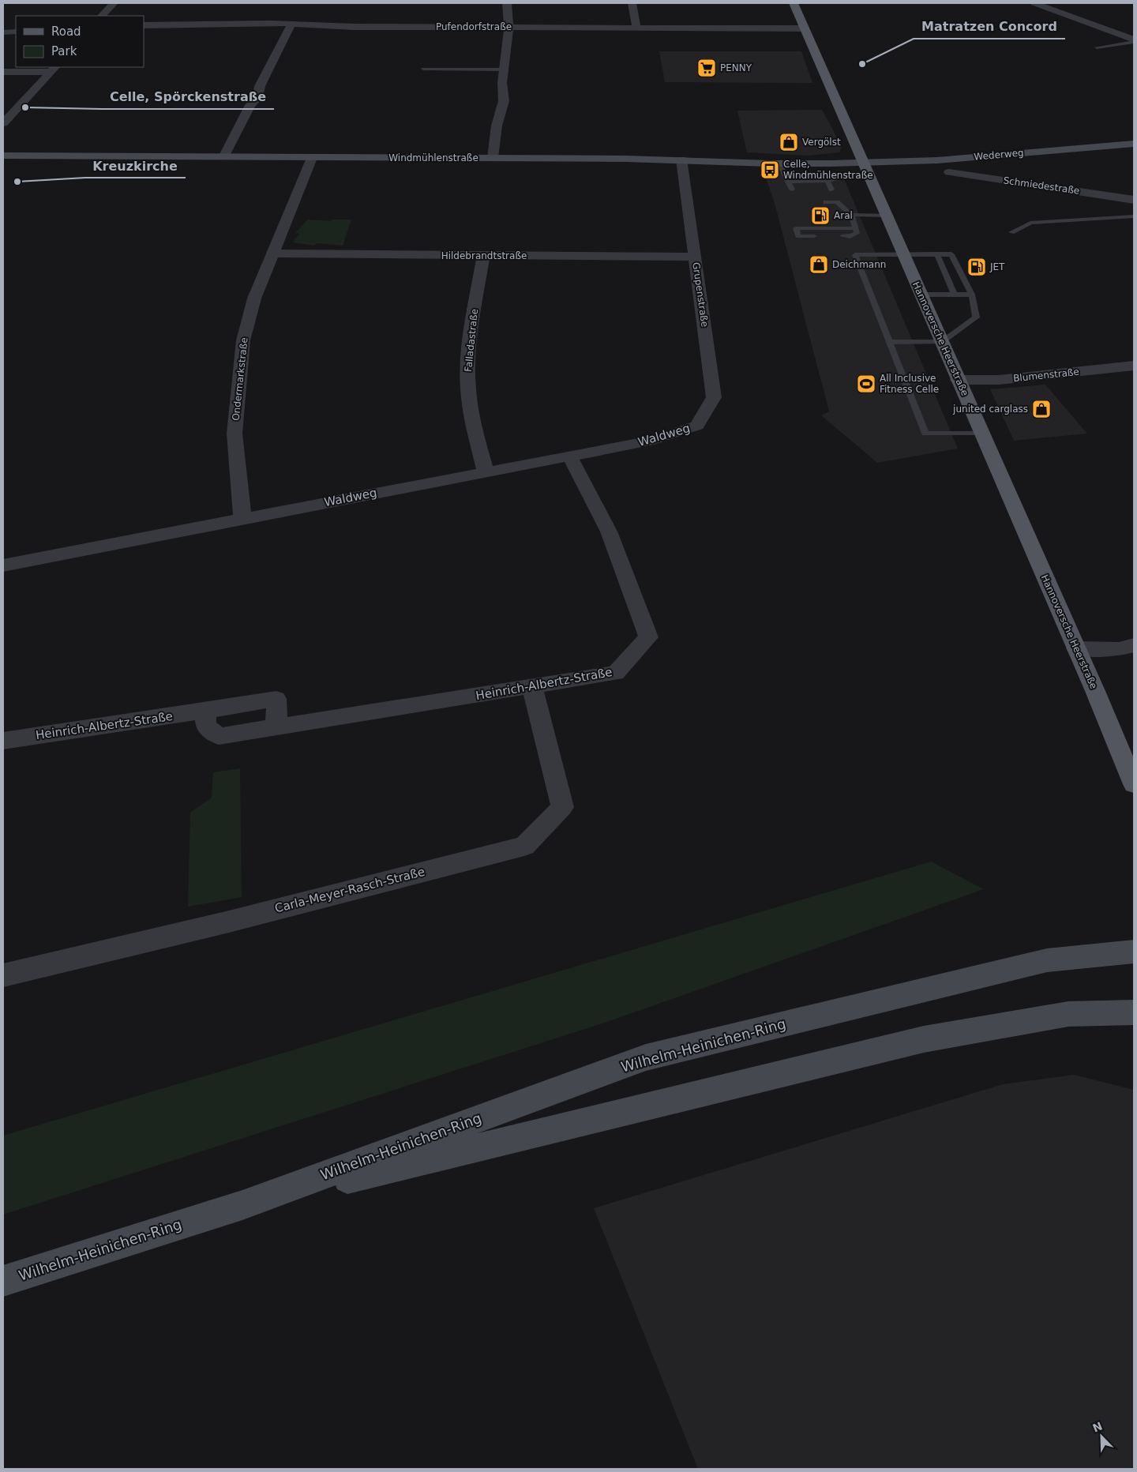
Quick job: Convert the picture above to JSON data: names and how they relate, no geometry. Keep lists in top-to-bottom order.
{
  "streets": {
    "main road": [
      "Wederweg",
      "Windmühlenstraße",
      "Hannoversche Heerstraße",
      "Wilhelm-Heinichen-Ring"
    ],
    "street": [
      "Pufendorfstraße",
      "Schmiedestraße",
      "Hildebrandtstraße",
      "Grupenstraße",
      "Falladastraße",
      "Blumenstraße",
      "Ondermarkstraße",
      "Waldweg",
      "Heinrich-Albertz-Straße",
      "Carla-Meyer-Rasch-Straße"
    ]
  },
  "crossings": [
    ["Pufendorfstraße", "Hannoversche Heerstraße"],
    ["Wederweg", "Windmühlenstraße"],
    ["Wederweg", "Hannoversche Heerstraße"],
    ["Windmühlenstraße", "Grupenstraße"],
    ["Windmühlenstraße", "Hannoversche Heerstraße"],
    ["Windmühlenstraße", "Ondermarkstraße"],
    ["Hildebrandtstraße", "Grupenstraße"],
    ["Hildebrandtstraße", "Falladastraße"],
    ["Hildebrandtstraße", "Ondermarkstraße"],
    ["Grupenstraße", "Waldweg"],
    ["Hannoversche Heerstraße", "Blumenstraße"],
    ["Falladastraße", "Waldweg"],
    ["Ondermarkstraße", "Waldweg"],
    ["Waldweg", "Heinrich-Albertz-Straße"],
    ["Heinrich-Albertz-Straße", "Carla-Meyer-Rasch-Straße"]
  ],
  "places": {
    "other": ["Matratzen Concord", "Celle, Spörckenstraße", "Kreuzkirche"],
    "supermarket": ["PENNY"],
    "shop": ["Vergölst", "Deichmann", "junited carglass"],
    "bus stop": ["Celle, Windmühlenstraße"],
    "fuel station": ["Aral", "JET"],
    "sports": ["All Inclusive Fitness Celle"]
  },
  "legend": ["Road", "Park"],
  "north": "top left"
}
